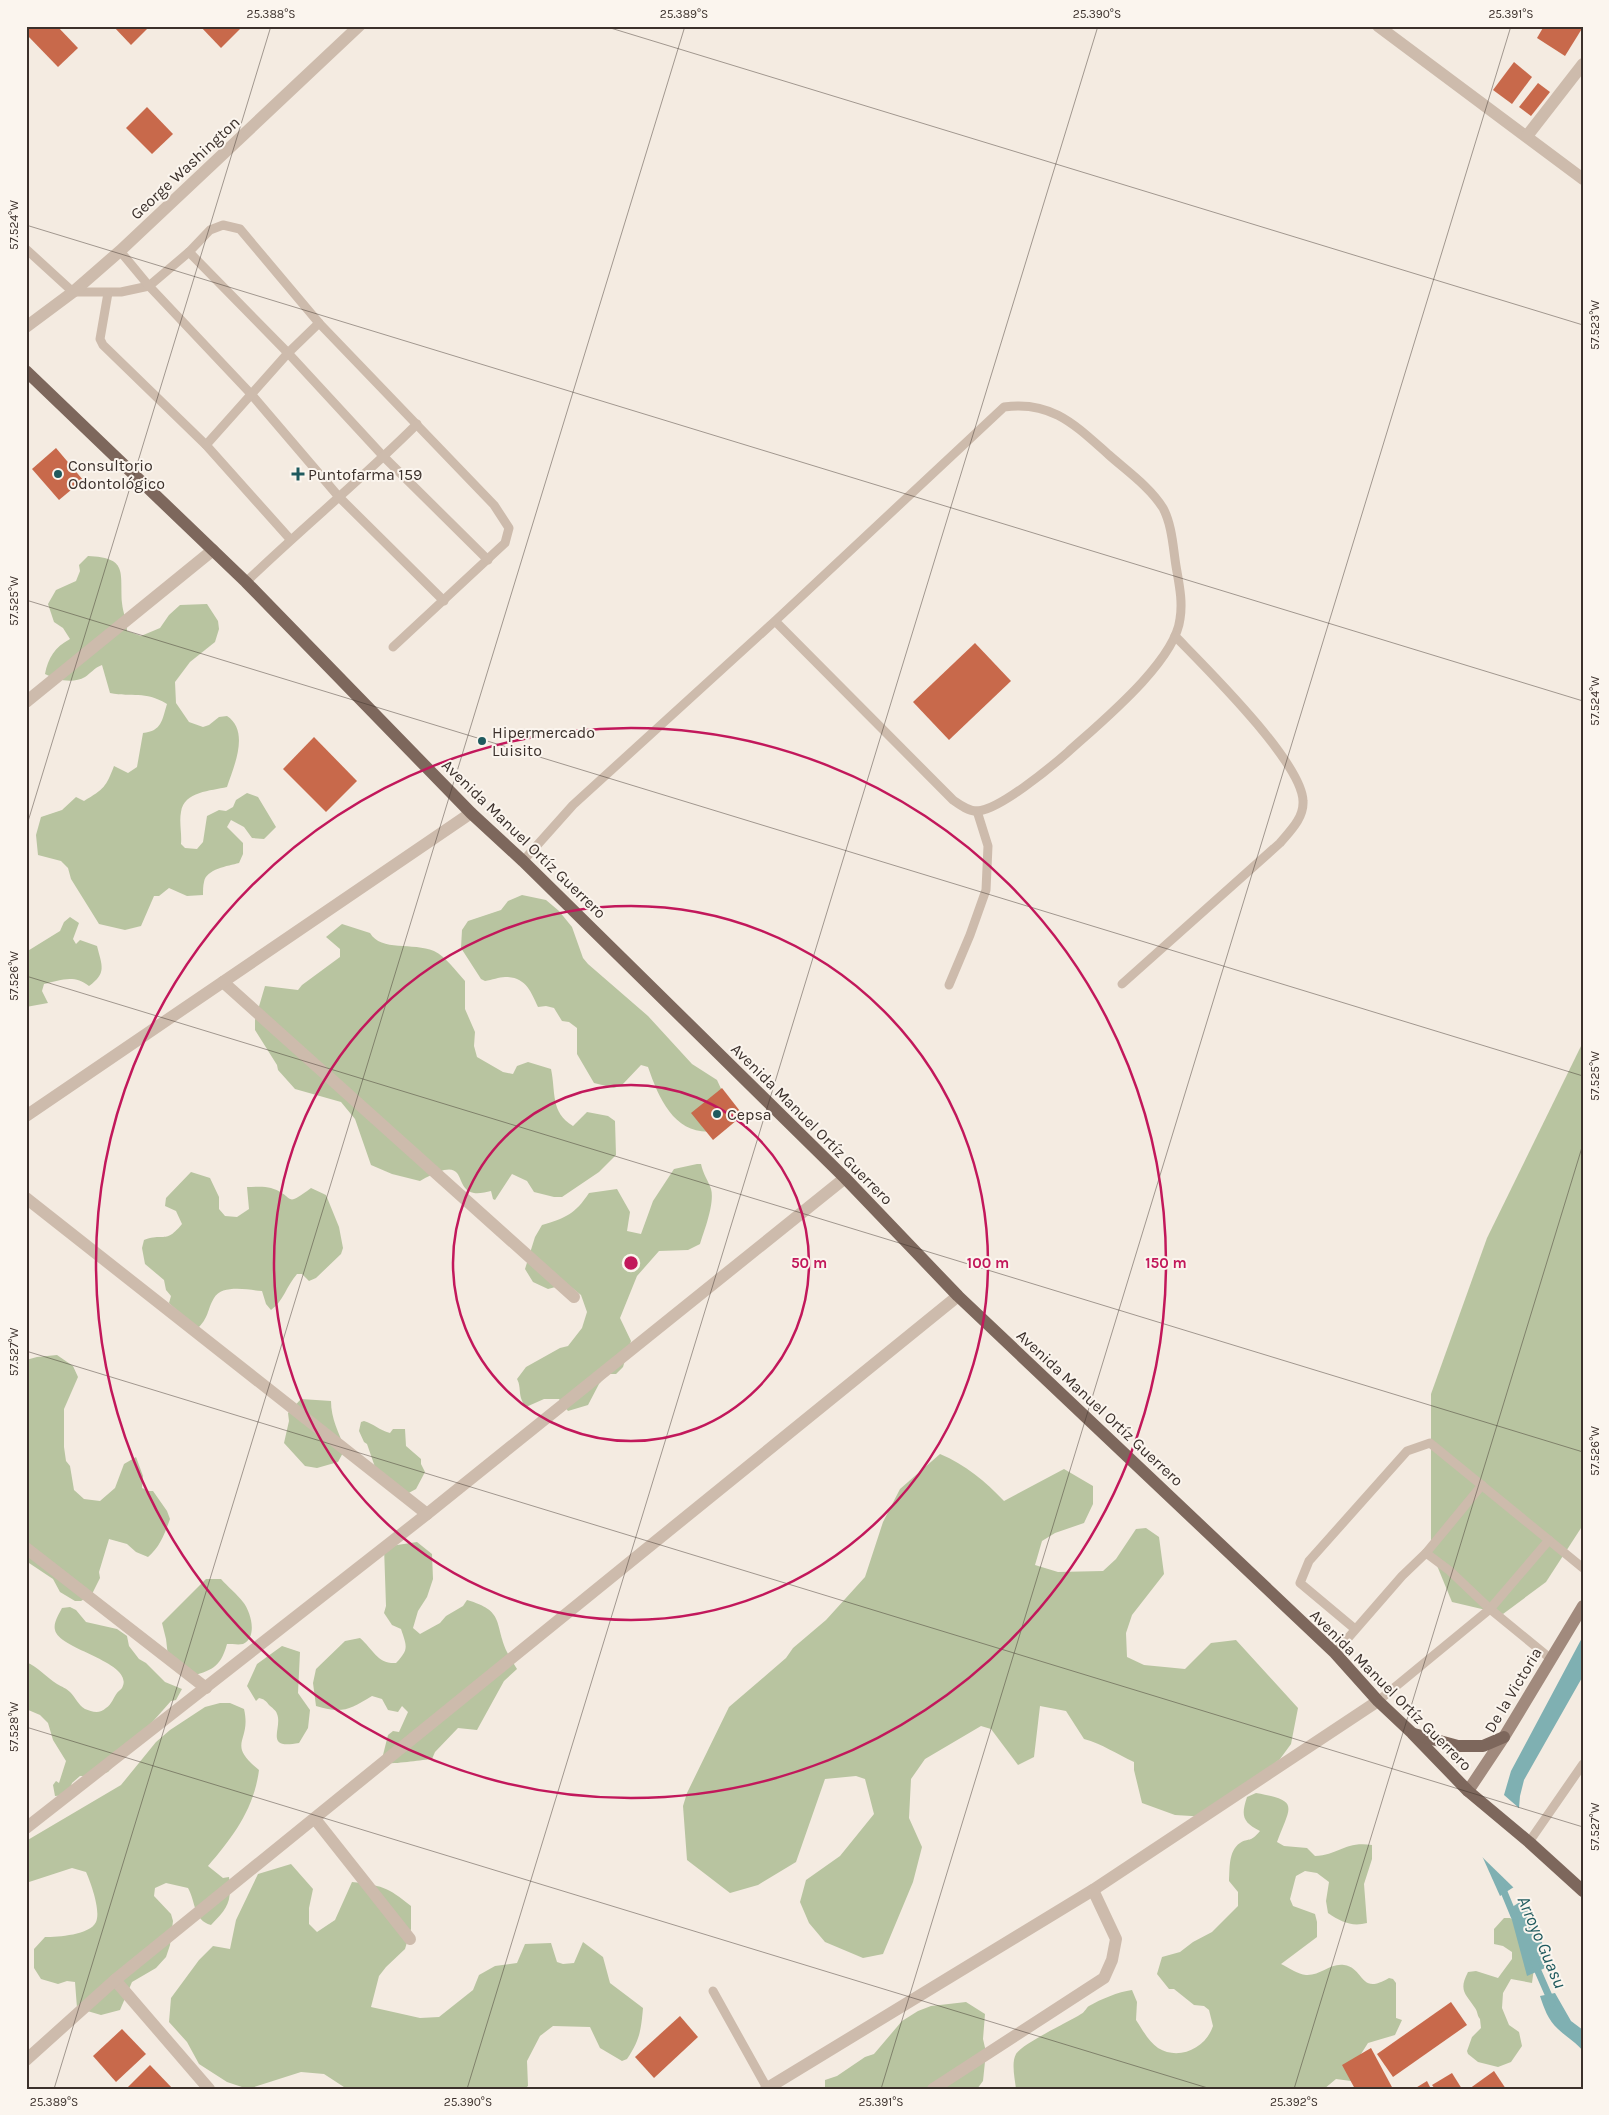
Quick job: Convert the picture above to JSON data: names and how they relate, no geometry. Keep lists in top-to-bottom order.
{
  "streets": {
    "main road": ["Avenida Manuel Ortíz Guerrero", "De la Victoria"],
    "street": ["George Washington"]
  },
  "crossings": [
    ["Avenida Manuel Ortíz Guerrero", "De la Victoria"]
  ],
  "water": ["Arroyo Guasu"],
  "places": {
    "other": ["Consultorio Odontológico", "Hipermercado Luisito", "Cepsa"],
    "health": ["Puntofarma 159"]
  },
  "coordinates": [
    "25.388°S",
    "25.389°S",
    "25.390°S",
    "25.391°S",
    "57.524°W",
    "57.523°W",
    "57.525°W",
    "57.526°W",
    "57.527°W",
    "57.528°W",
    "25.392°S"
  ],
  "rings": ["50 m", "100 m", "150 m"]
}
